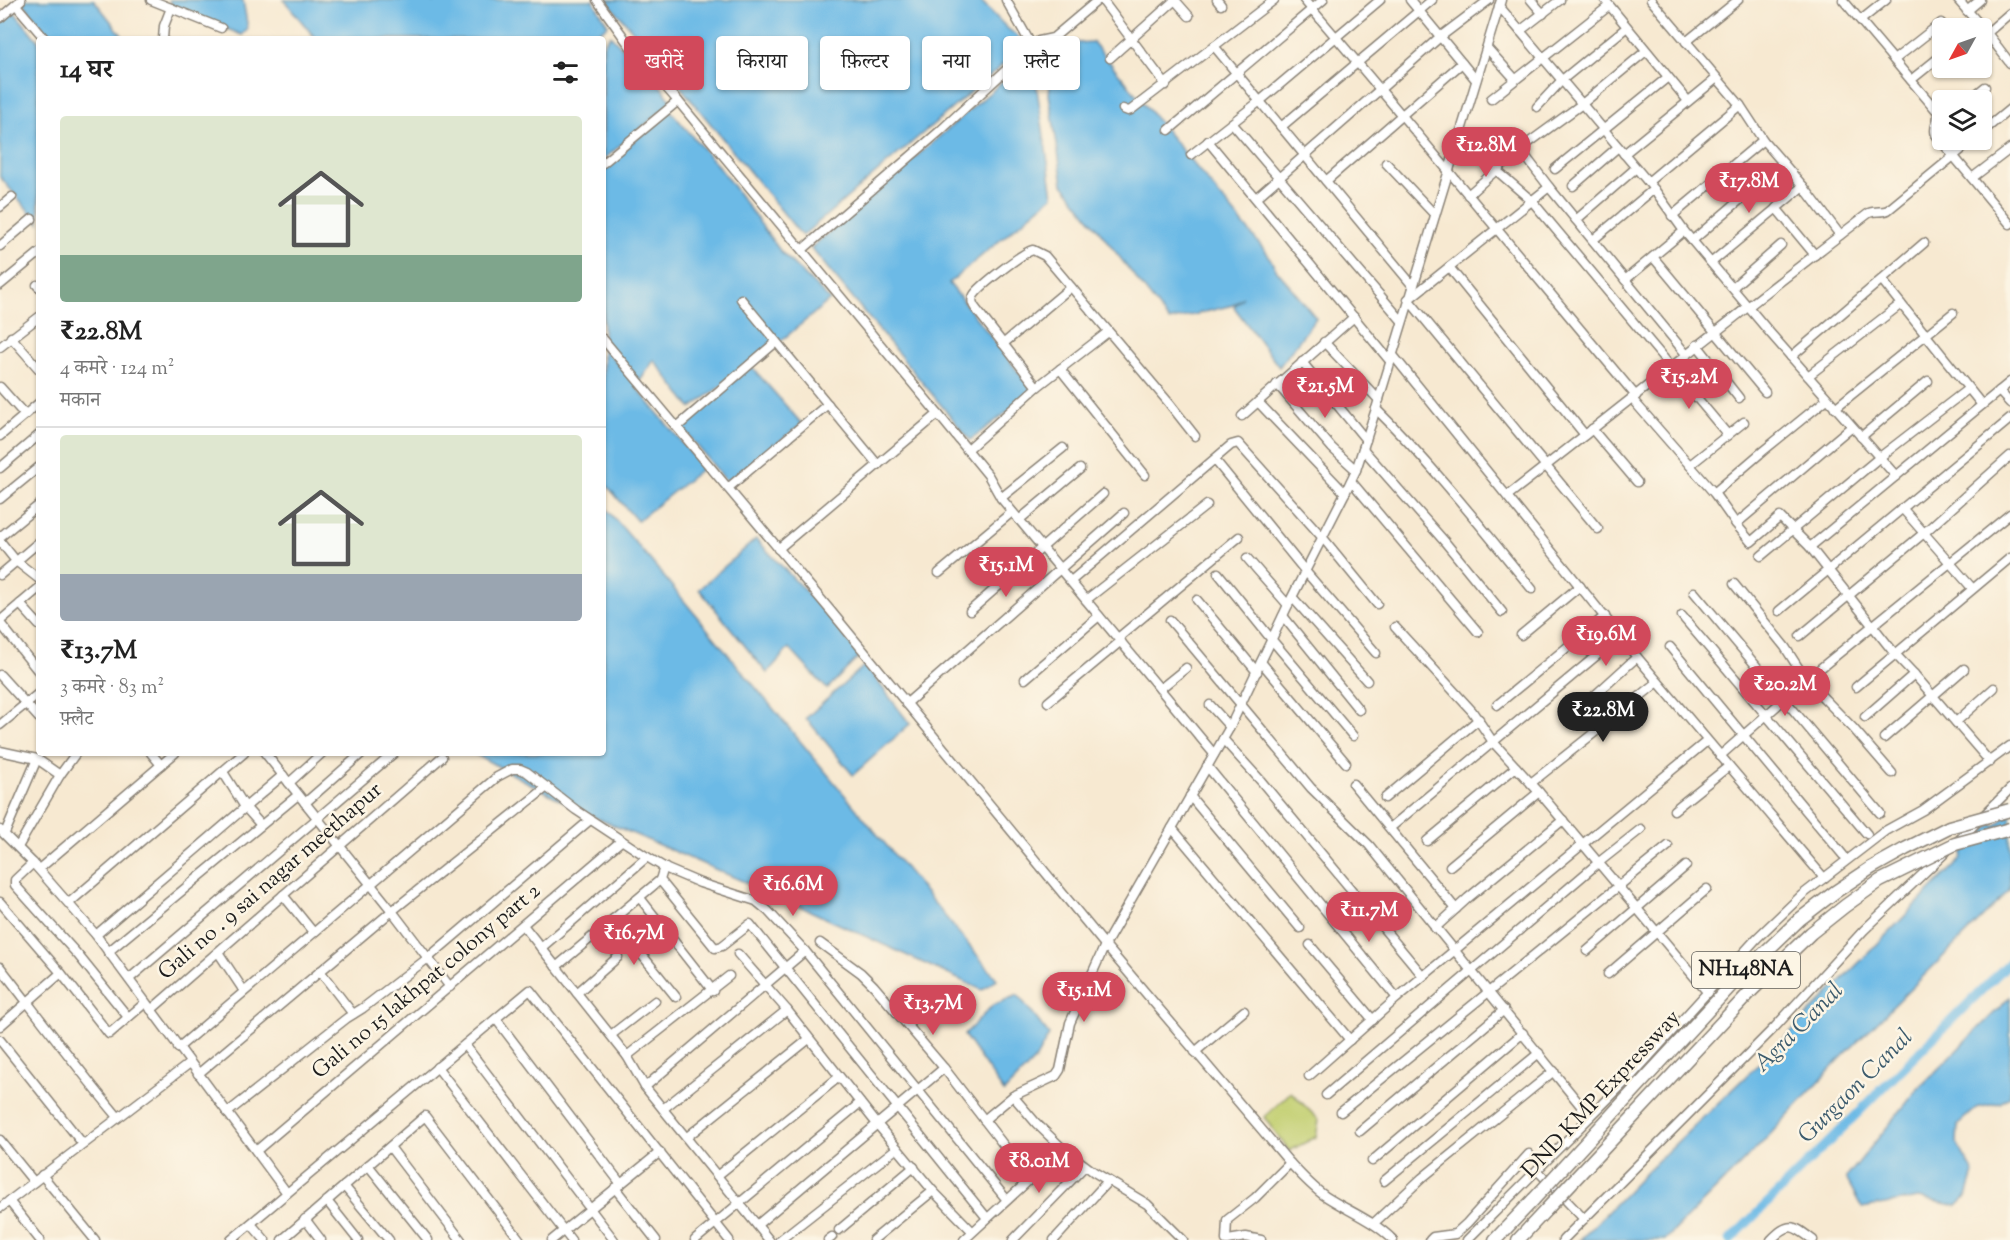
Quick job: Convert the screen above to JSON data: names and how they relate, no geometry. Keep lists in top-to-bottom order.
{
  "streets": {
    "highway": ["NH148NA", "DND KMP Expressway"],
    "street": ["Gali no . 9 sai nagar meethapur", "Gali no 15 lakhpat colony part 2"]
  },
  "water": ["Agra Canal", "Gurgaon Canal"],
  "north": "bottom left",
  "page": {
    "chip": [
      "खरीदें",
      "किराया",
      "फ़िल्टर",
      "नया",
      "फ़्लैट"
    ],
    "heading": "14 घर",
    "list": [
      {
        "name": "₹22.8M",
        "note": "4 कमरे · 124 m² · मकान"
      },
      {
        "name": "₹13.7M",
        "note": "3 कमरे · 83 m² · फ़्लैट"
      }
    ],
    "price": [
      "₹12.8M",
      "₹17.8M",
      "₹15.2M",
      "₹21.5M",
      "₹15.1M",
      "₹19.6M",
      "₹20.2M",
      "₹22.8M",
      "₹16.6M",
      "₹11.7M",
      "₹16.7M",
      "₹15.1M",
      "₹13.7M",
      "₹8.01M"
    ]
  }
}
